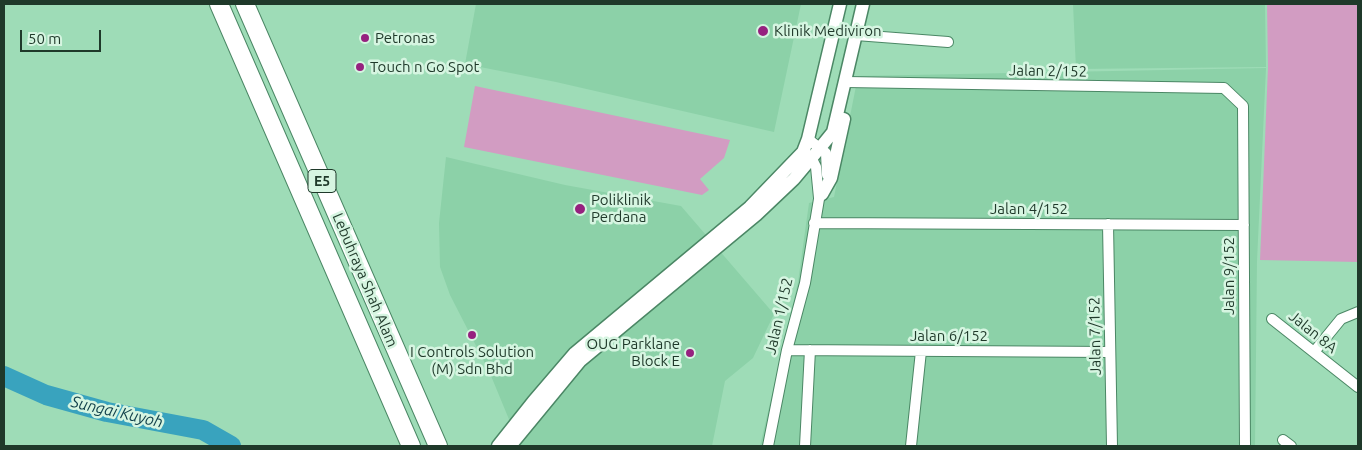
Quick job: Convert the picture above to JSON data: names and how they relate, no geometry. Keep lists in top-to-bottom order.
{
  "streets": {
    "highway": ["E5", "Lebuhraya Shah Alam"],
    "street": [
      "Jalan 2/152",
      "Jalan 4/152",
      "Jalan 9/152",
      "Jalan 1/152",
      "Jalan 8A",
      "Jalan 6/152",
      "Jalan 7/152"
    ]
  },
  "crossings": [
    ["Jalan 2/152", "Jalan 9/152"],
    ["Jalan 4/152", "Jalan 9/152"],
    ["Jalan 4/152", "Jalan 1/152"],
    ["Jalan 4/152", "Jalan 7/152"],
    ["Jalan 1/152", "Jalan 6/152"],
    ["Jalan 6/152", "Jalan 7/152"]
  ],
  "water": ["Sungai Kuyoh"],
  "places": [
    "Klinik Mediviron",
    "Petronas",
    "Touch n Go Spot",
    "Poliklinik Perdana",
    "I Controls Solution (M) Sdn Bhd",
    "OUG Parklane Block E"
  ],
  "scale_bar": "50 m"
}
